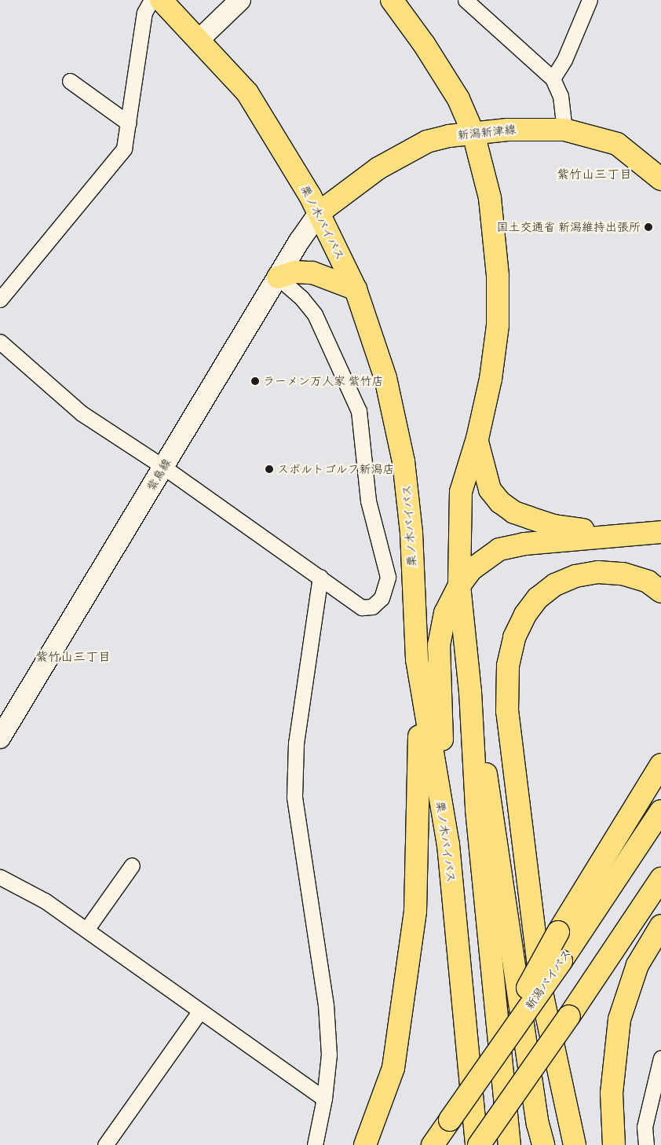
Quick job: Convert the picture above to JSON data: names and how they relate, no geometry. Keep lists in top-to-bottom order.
{
  "streets": {
    "main road": ["新潟新津線", "栗ノ木バイパス", "新潟バイパス"],
    "street": ["紫鳥線"]
  },
  "crossings": [
    ["新潟新津線", "栗ノ木バイパス"],
    ["新潟新津線", "紫鳥線"],
    ["栗ノ木バイパス", "紫鳥線"]
  ],
  "districts": ["紫竹山三丁目", "紫竹山三丁目"],
  "places": ["国土交通省 新潟維持出張所", "ラーメン万人家 紫竹店", "スポルトゴルフ新潟店"]
}
